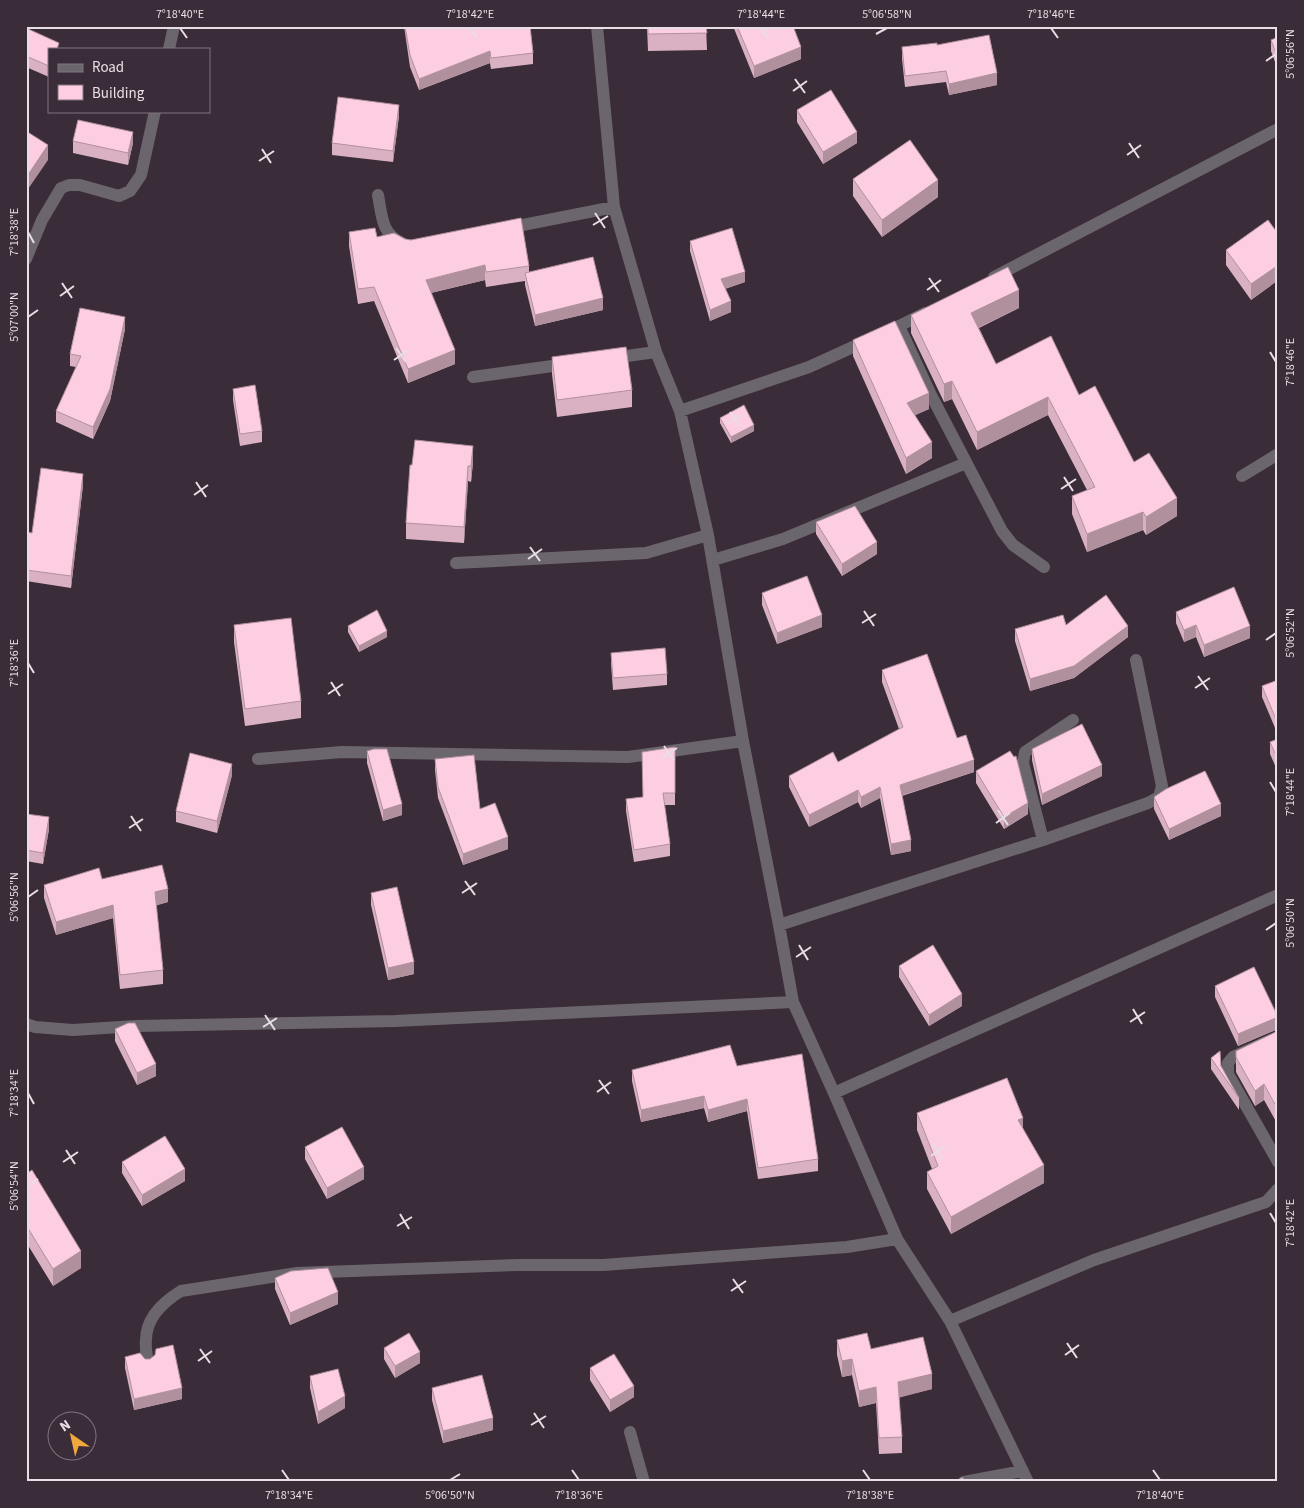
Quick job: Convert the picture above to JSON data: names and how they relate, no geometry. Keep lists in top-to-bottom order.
{
  "legend": ["Road", "Building"],
  "north": "top left",
  "coordinates": [
    "7°18'40\"E",
    "7°18'42\"E",
    "7°18'44\"E",
    "5°06'58\"N",
    "7°18'46\"E",
    "5°06'56\"N",
    "7°18'38\"E",
    "5°07'00\"N",
    "5°06'52\"N",
    "7°18'36\"E",
    "5°06'50\"N",
    "7°18'34\"E",
    "5°06'54\"N"
  ]
}
